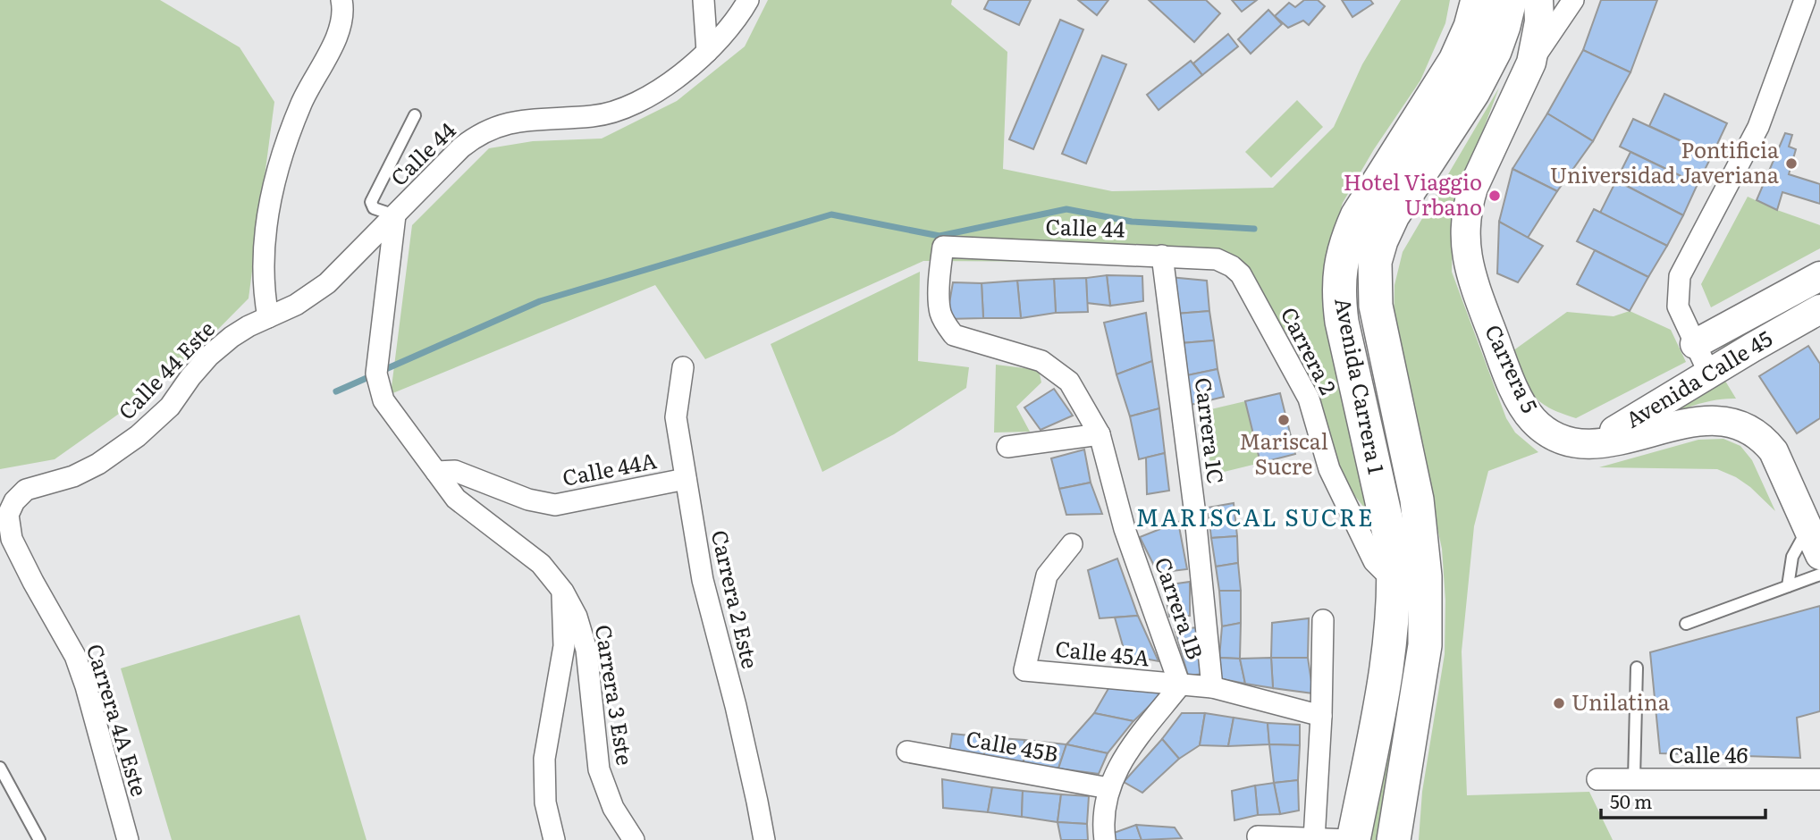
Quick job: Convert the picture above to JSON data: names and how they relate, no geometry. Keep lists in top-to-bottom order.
{
  "streets": {
    "main road": ["Carrera 5", "Avenida Calle 45", "Avenida Carrera 1"],
    "street": [
      "Calle 44",
      "Carrera 2",
      "Calle 44 Este",
      "Carrera 1C",
      "Calle 44A",
      "Carrera 2 Este",
      "Carrera 1B",
      "Calle 45A",
      "Carrera 3 Este",
      "Carrera 4A Este",
      "Calle 45B",
      "Calle 46"
    ]
  },
  "crossings": [
    ["Calle 44", "Carrera 2"],
    ["Calle 44", "Calle 44 Este"],
    ["Calle 44", "Carrera 1C"],
    ["Calle 44", "Carrera 1B"],
    ["Calle 44", "Carrera 3 Este"],
    ["Carrera 2", "Avenida Carrera 1"],
    ["Carrera 5", "Avenida Calle 45"],
    ["Calle 44 Este", "Carrera 4A Este"],
    ["Carrera 1C", "Calle 45A"],
    ["Calle 44A", "Carrera 2 Este"],
    ["Calle 44A", "Carrera 3 Este"],
    ["Carrera 1B", "Calle 45A"]
  ],
  "districts": ["MARISCAL SUCRE"],
  "places": [
    "Pontificia Universidad Javeriana",
    "Hotel Viaggio Urbano",
    "Mariscal Sucre",
    "Unilatina"
  ],
  "scale_bar": "50 m"
}
